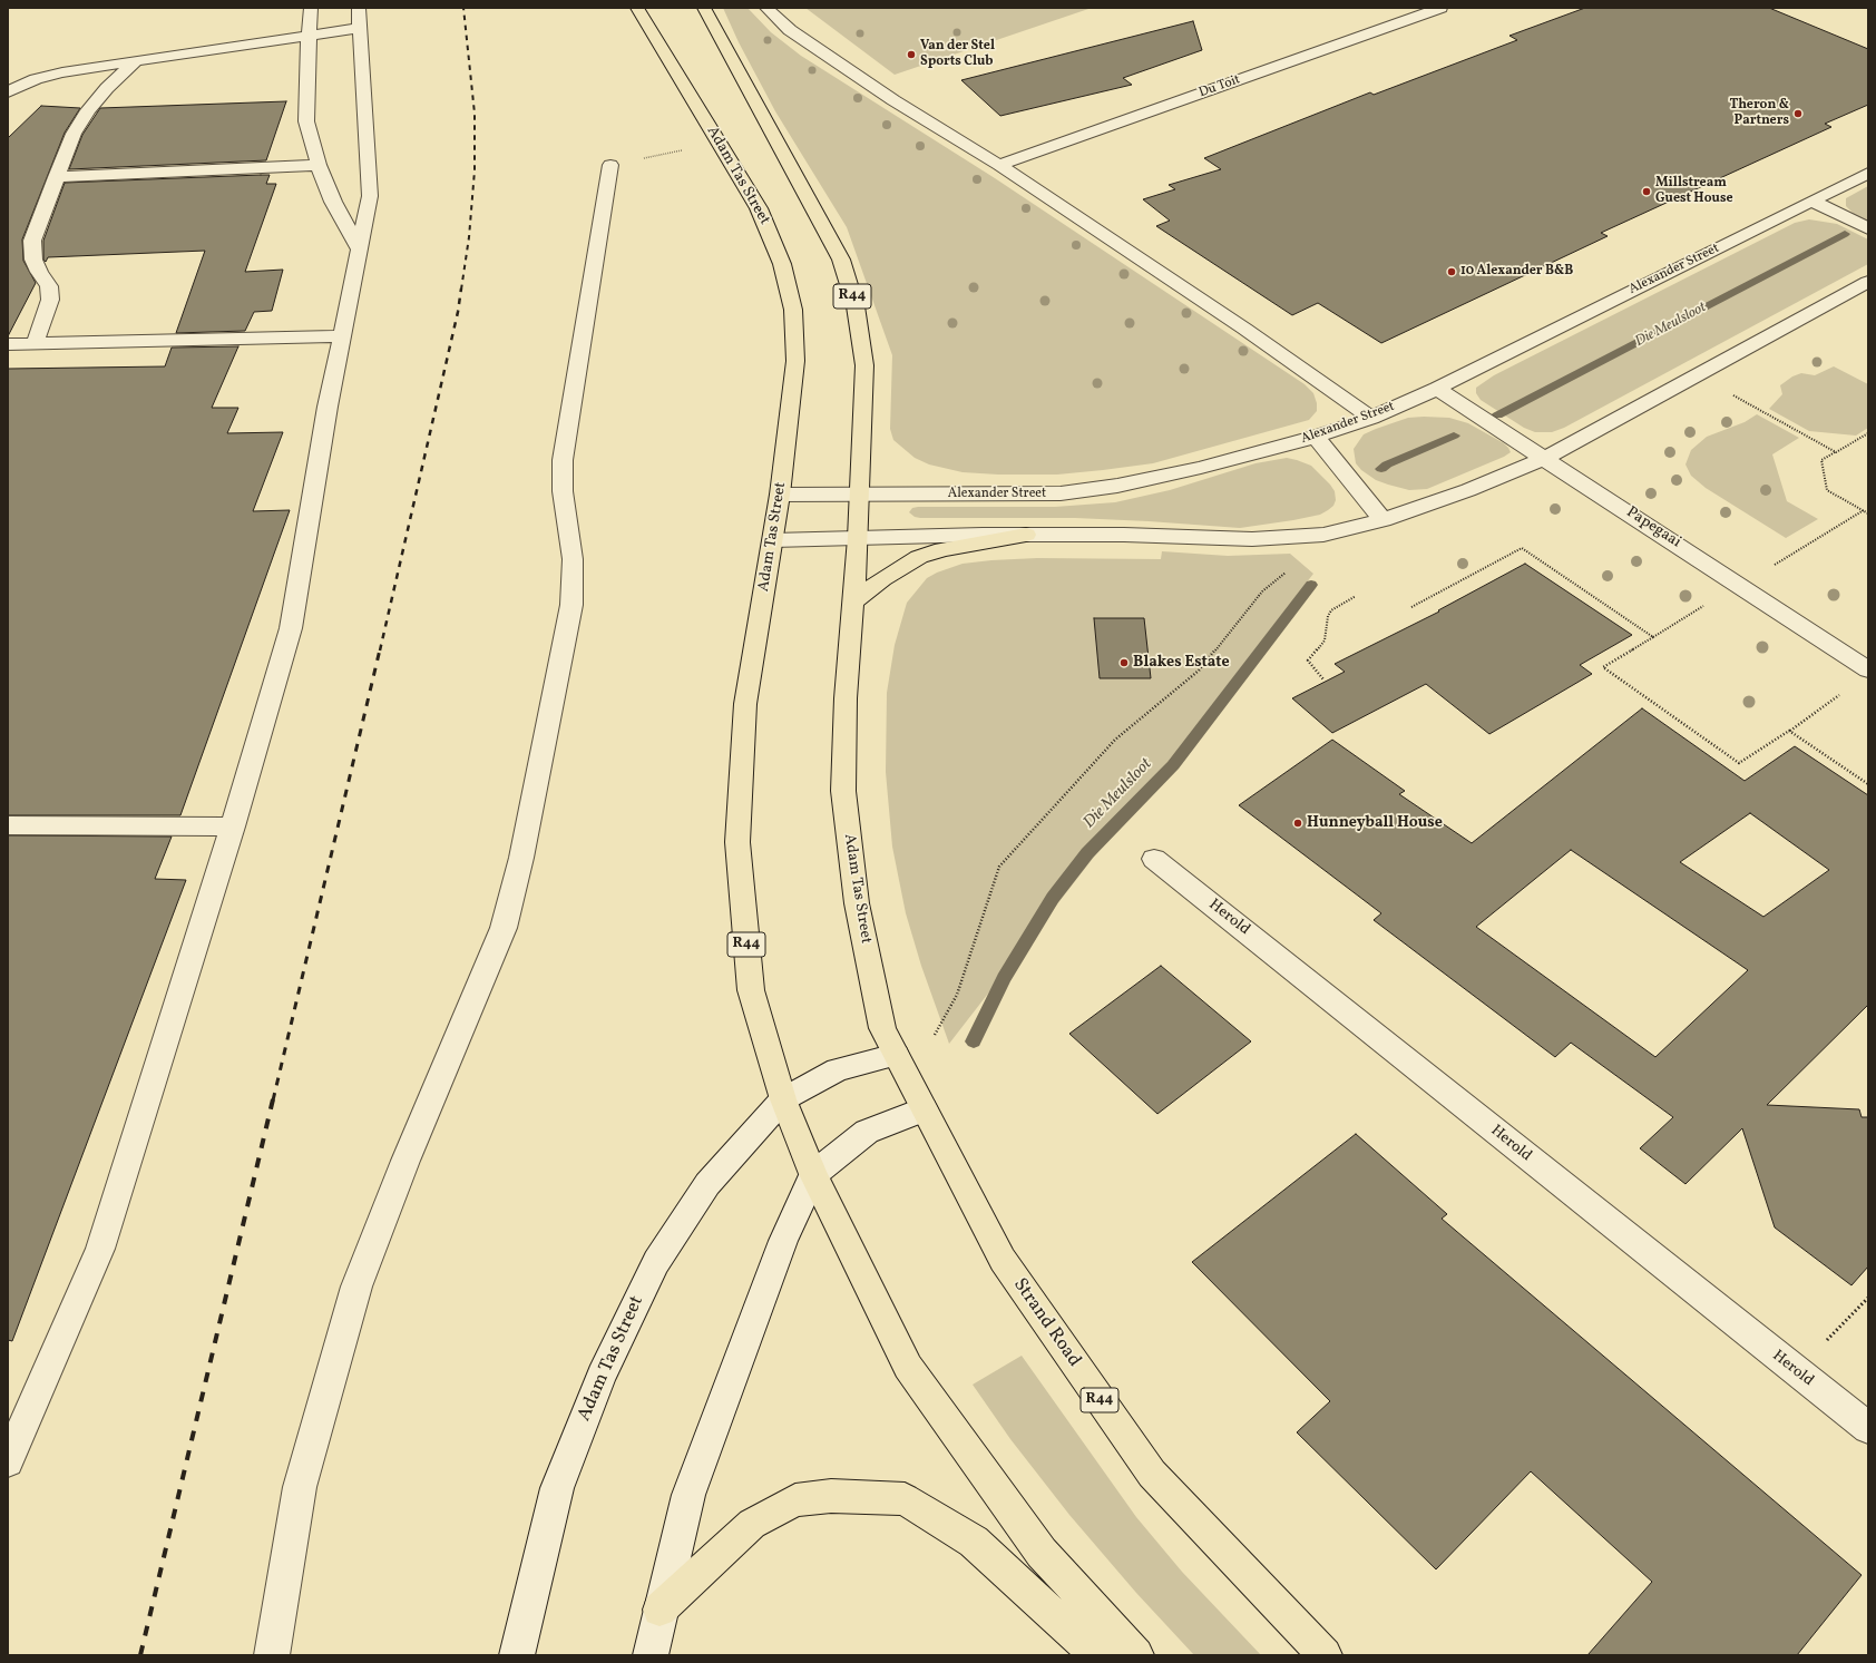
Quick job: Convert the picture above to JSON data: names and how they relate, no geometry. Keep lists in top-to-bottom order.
{
  "streets": {
    "main road": ["Adam Tas Street", "R44", "Strand Road"],
    "street": [
      "Du Toit",
      "Alexander Street",
      "Papegaai",
      "Herold"
    ]
  },
  "crossings": [
    ["Adam Tas Street", "Alexander Street"],
    ["Adam Tas Street", "R44"],
    ["Adam Tas Street", "Strand Road"],
    ["Alexander Street", "Papegaai"]
  ],
  "water": ["Die Meulsloot"],
  "places": [
    "Van der Stel Sports Club",
    "Theron & Partners",
    "Millstream Guest House",
    "10 Alexander B&B",
    "Blakes Estate",
    "Hunneyball House"
  ]
}
